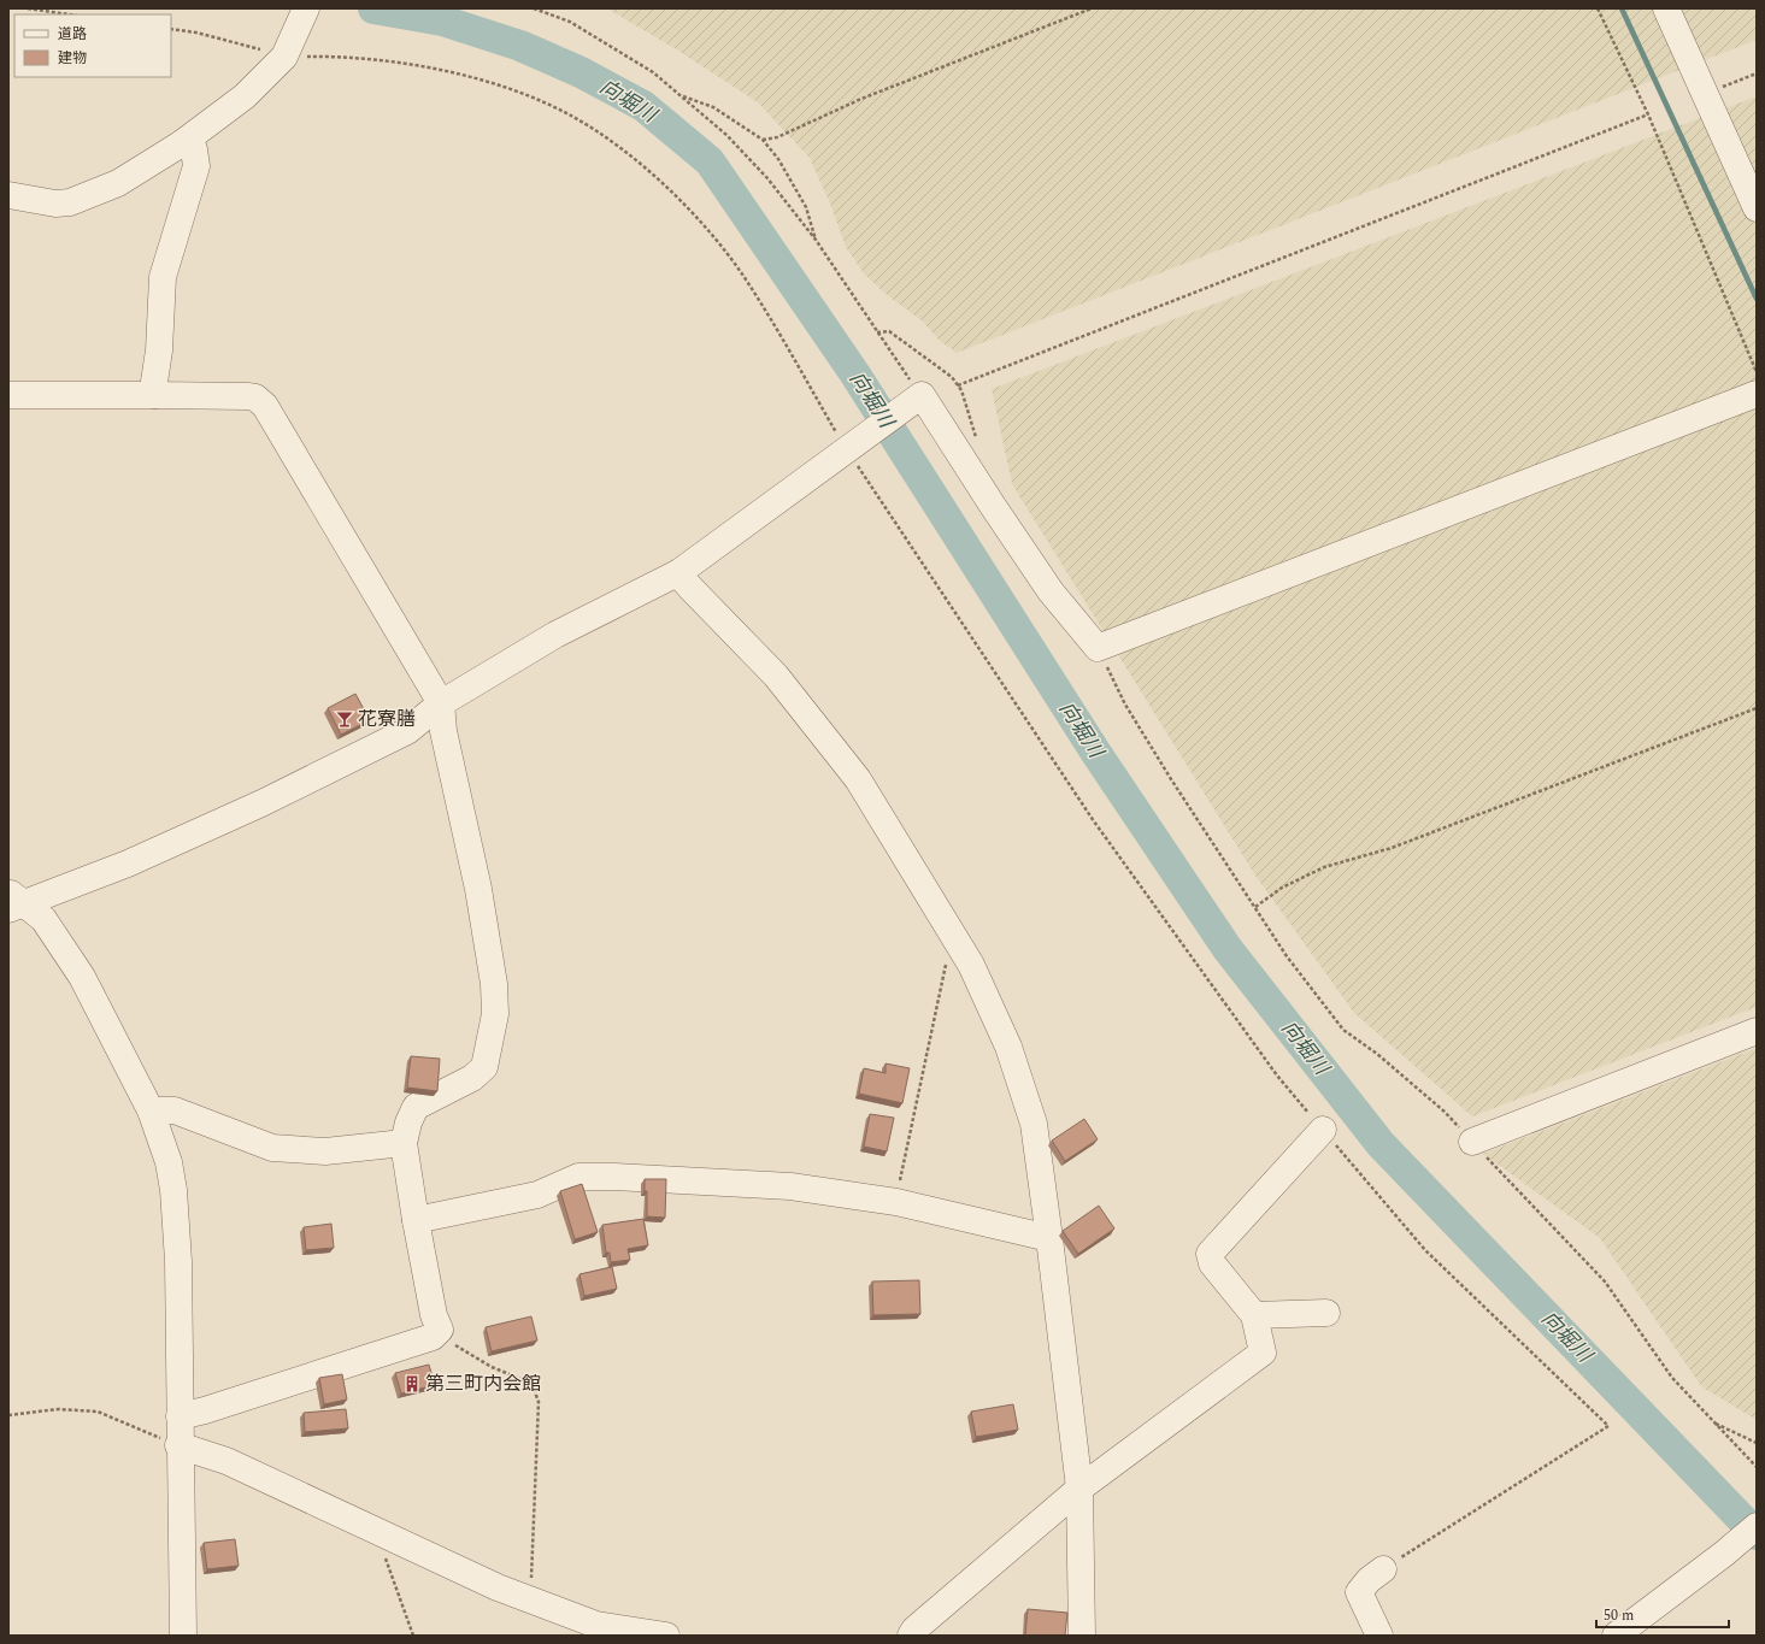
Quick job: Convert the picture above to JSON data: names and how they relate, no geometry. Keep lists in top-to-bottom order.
{
  "water": ["向堀川"],
  "places": {
    "bar": ["花寮膳"],
    "building": ["第三町内会館"]
  },
  "legend": ["道路", "建物"],
  "scale_bar": "50 m"
}
